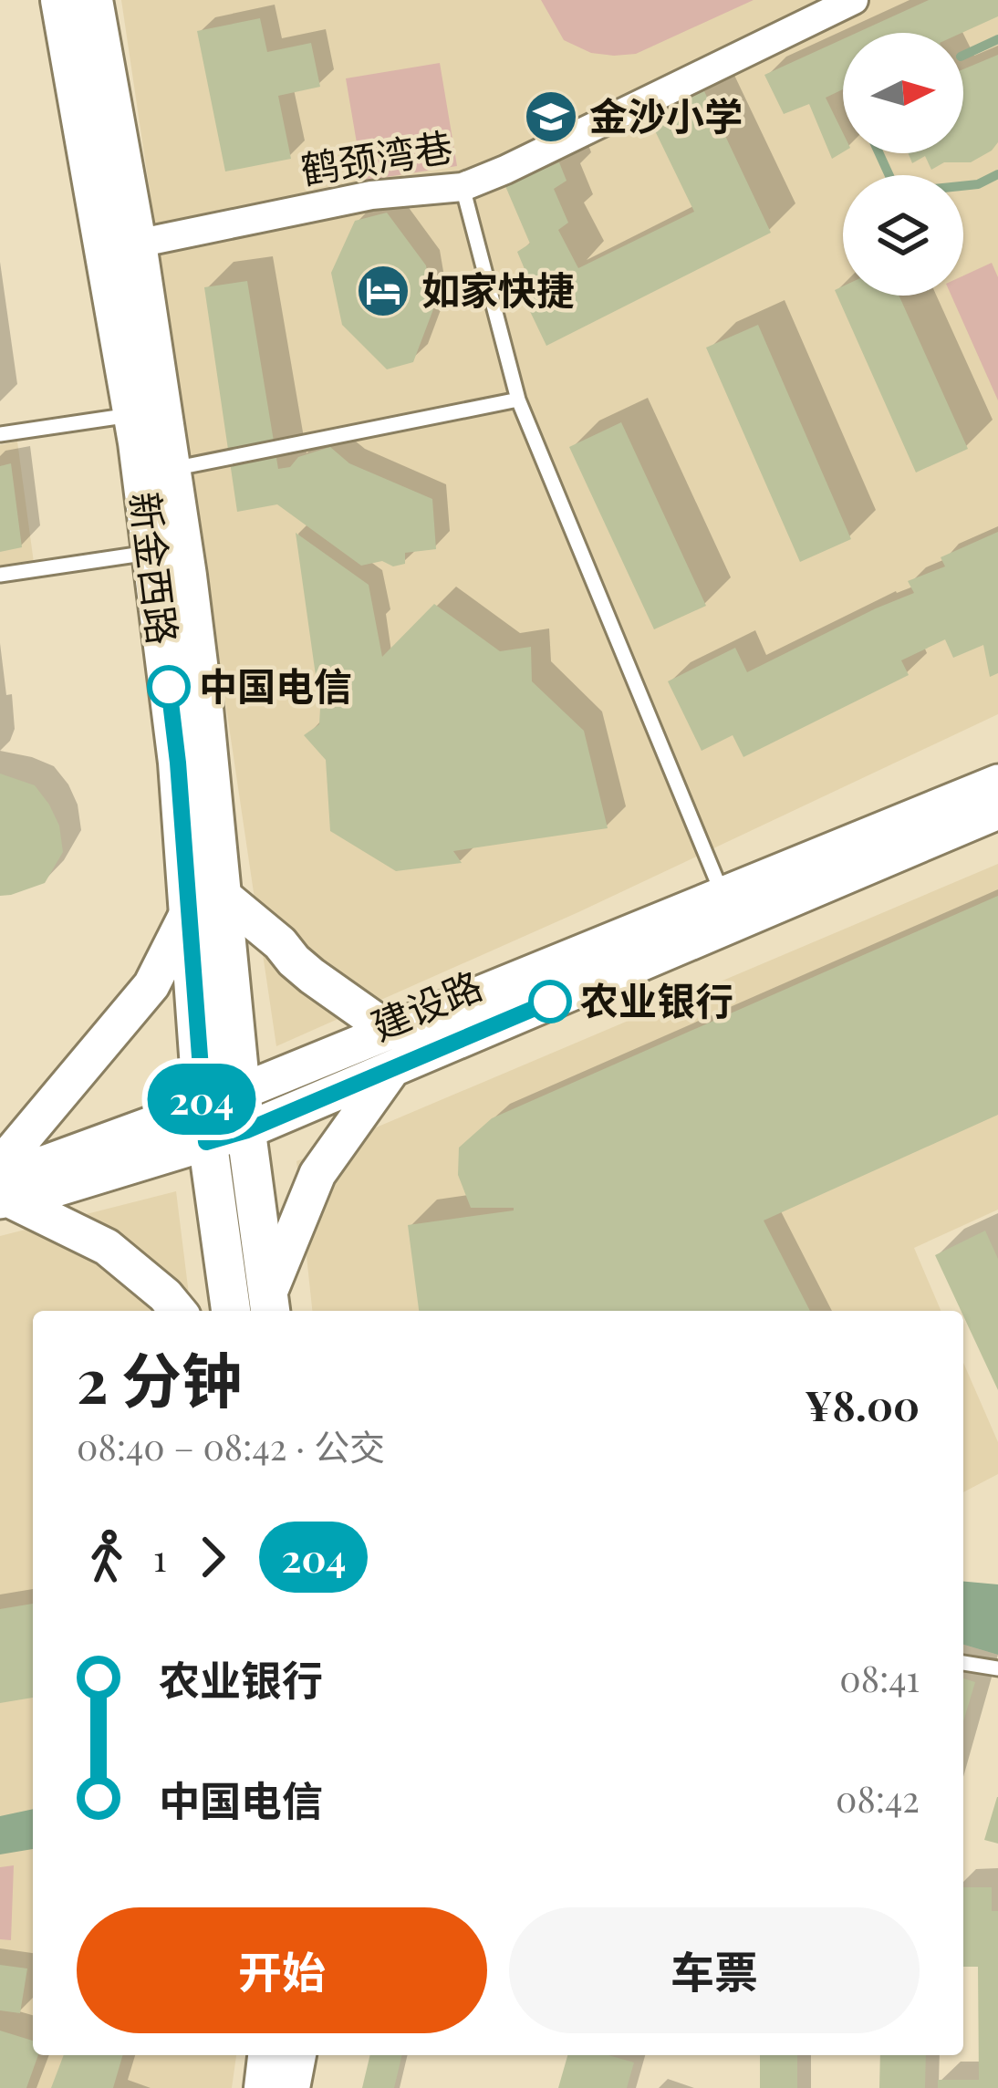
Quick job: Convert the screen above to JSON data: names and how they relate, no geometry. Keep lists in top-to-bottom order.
{
  "streets": {
    "main road": ["新金西路"],
    "street": ["鹤颈湾巷", "建设路"]
  },
  "crossings": [
    ["鹤颈湾巷", "新金西路"],
    ["新金西路", "建设路"]
  ],
  "places": {
    "school or university": ["金沙小学"],
    "hotel": ["如家快捷"],
    "other": ["中国电信", "农业银行"]
  },
  "lines": ["bus line 204"],
  "north": "right",
  "page": {
    "on_map": "204",
    "heading": ["2 分钟", "08:40 – 08:42 · 公交", "¥8.00"],
    "legs": ["1", "204"],
    "list": [
      {
        "name": "农业银行",
        "value": "08:41"
      },
      {
        "name": "中国电信",
        "value": "08:42"
      }
    ],
    "buttons": ["开始", "车票"]
  }
}
